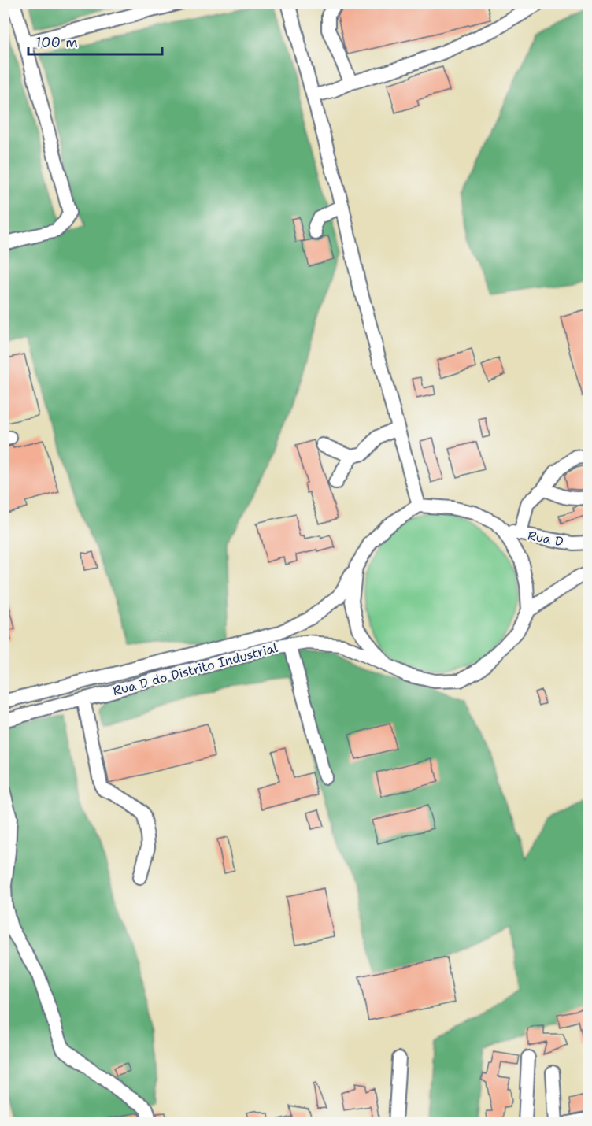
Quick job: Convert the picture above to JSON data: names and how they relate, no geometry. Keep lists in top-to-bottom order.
{
  "streets": {
    "street": ["Rua D", "Rua D do Distrito Industrial"]
  },
  "scale_bar": "100 m"
}
